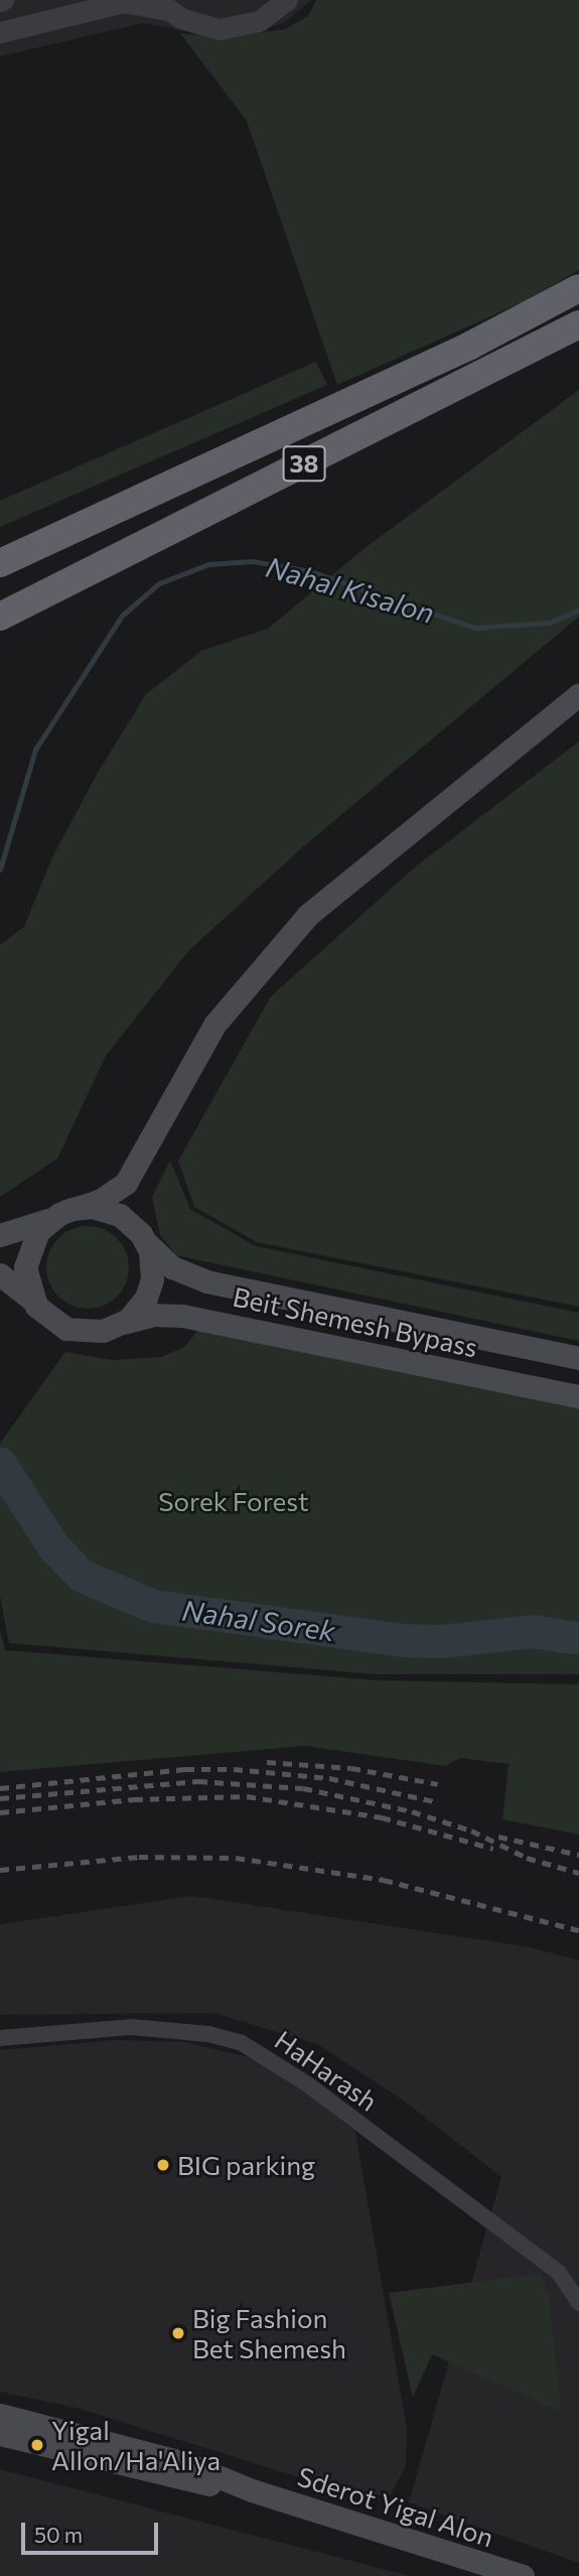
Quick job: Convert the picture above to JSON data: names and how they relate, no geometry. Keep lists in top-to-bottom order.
{
  "streets": {
    "highway": ["38"],
    "main road": ["Beit Shemesh Bypass", "Sderot Yigal Alon"],
    "street": ["HaHarash"]
  },
  "water": ["Nahal Kisalon", "Nahal Sorek"],
  "parks": ["Sorek Forest"],
  "places": ["BIG parking", "Big Fashion Bet Shemesh", "Yigal Allon/Ha'Aliya"],
  "scale_bar": "50 m"
}
